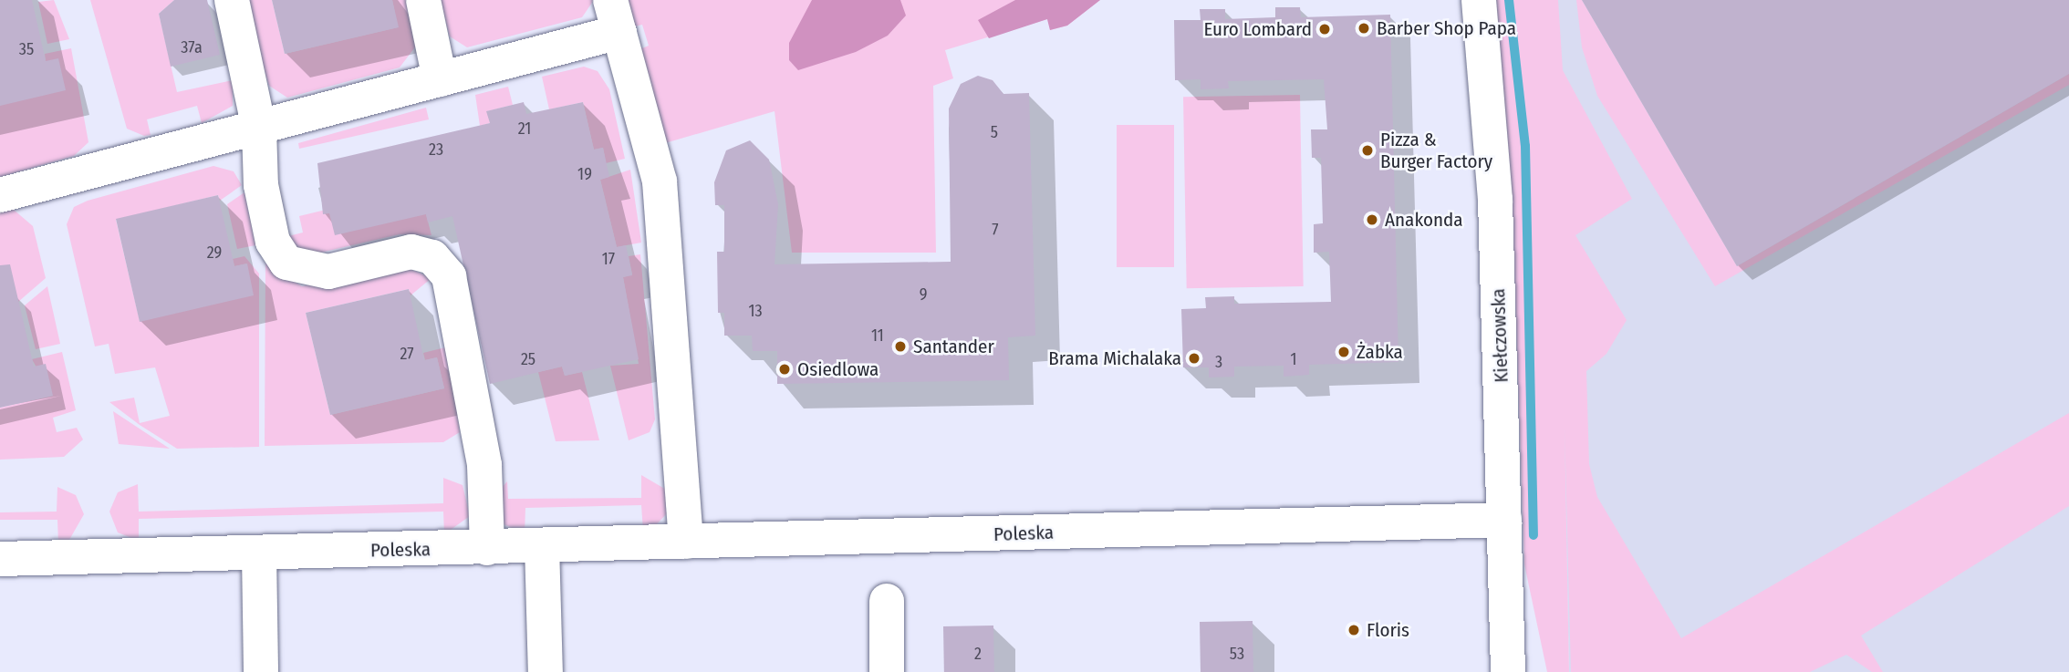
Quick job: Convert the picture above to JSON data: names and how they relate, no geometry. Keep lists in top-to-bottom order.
{
  "streets": {
    "street": ["Kiełczowska", "Poleska"]
  },
  "crossings": [
    ["Kiełczowska", "Poleska"]
  ],
  "places": [
    "Barber Shop Papa",
    "Euro Lombard",
    "Pizza & Burger Factory",
    "Anakonda",
    "Santander",
    "Żabka",
    "Brama Michalaka",
    "Osiedlowa",
    "Floris"
  ],
  "house_numbers": [
    "37a",
    "35",
    "21",
    "5",
    "23",
    "19",
    "7",
    "29",
    "17",
    "9",
    "13",
    "11",
    "27",
    "25",
    "1",
    "3",
    "2",
    "53"
  ]
}
